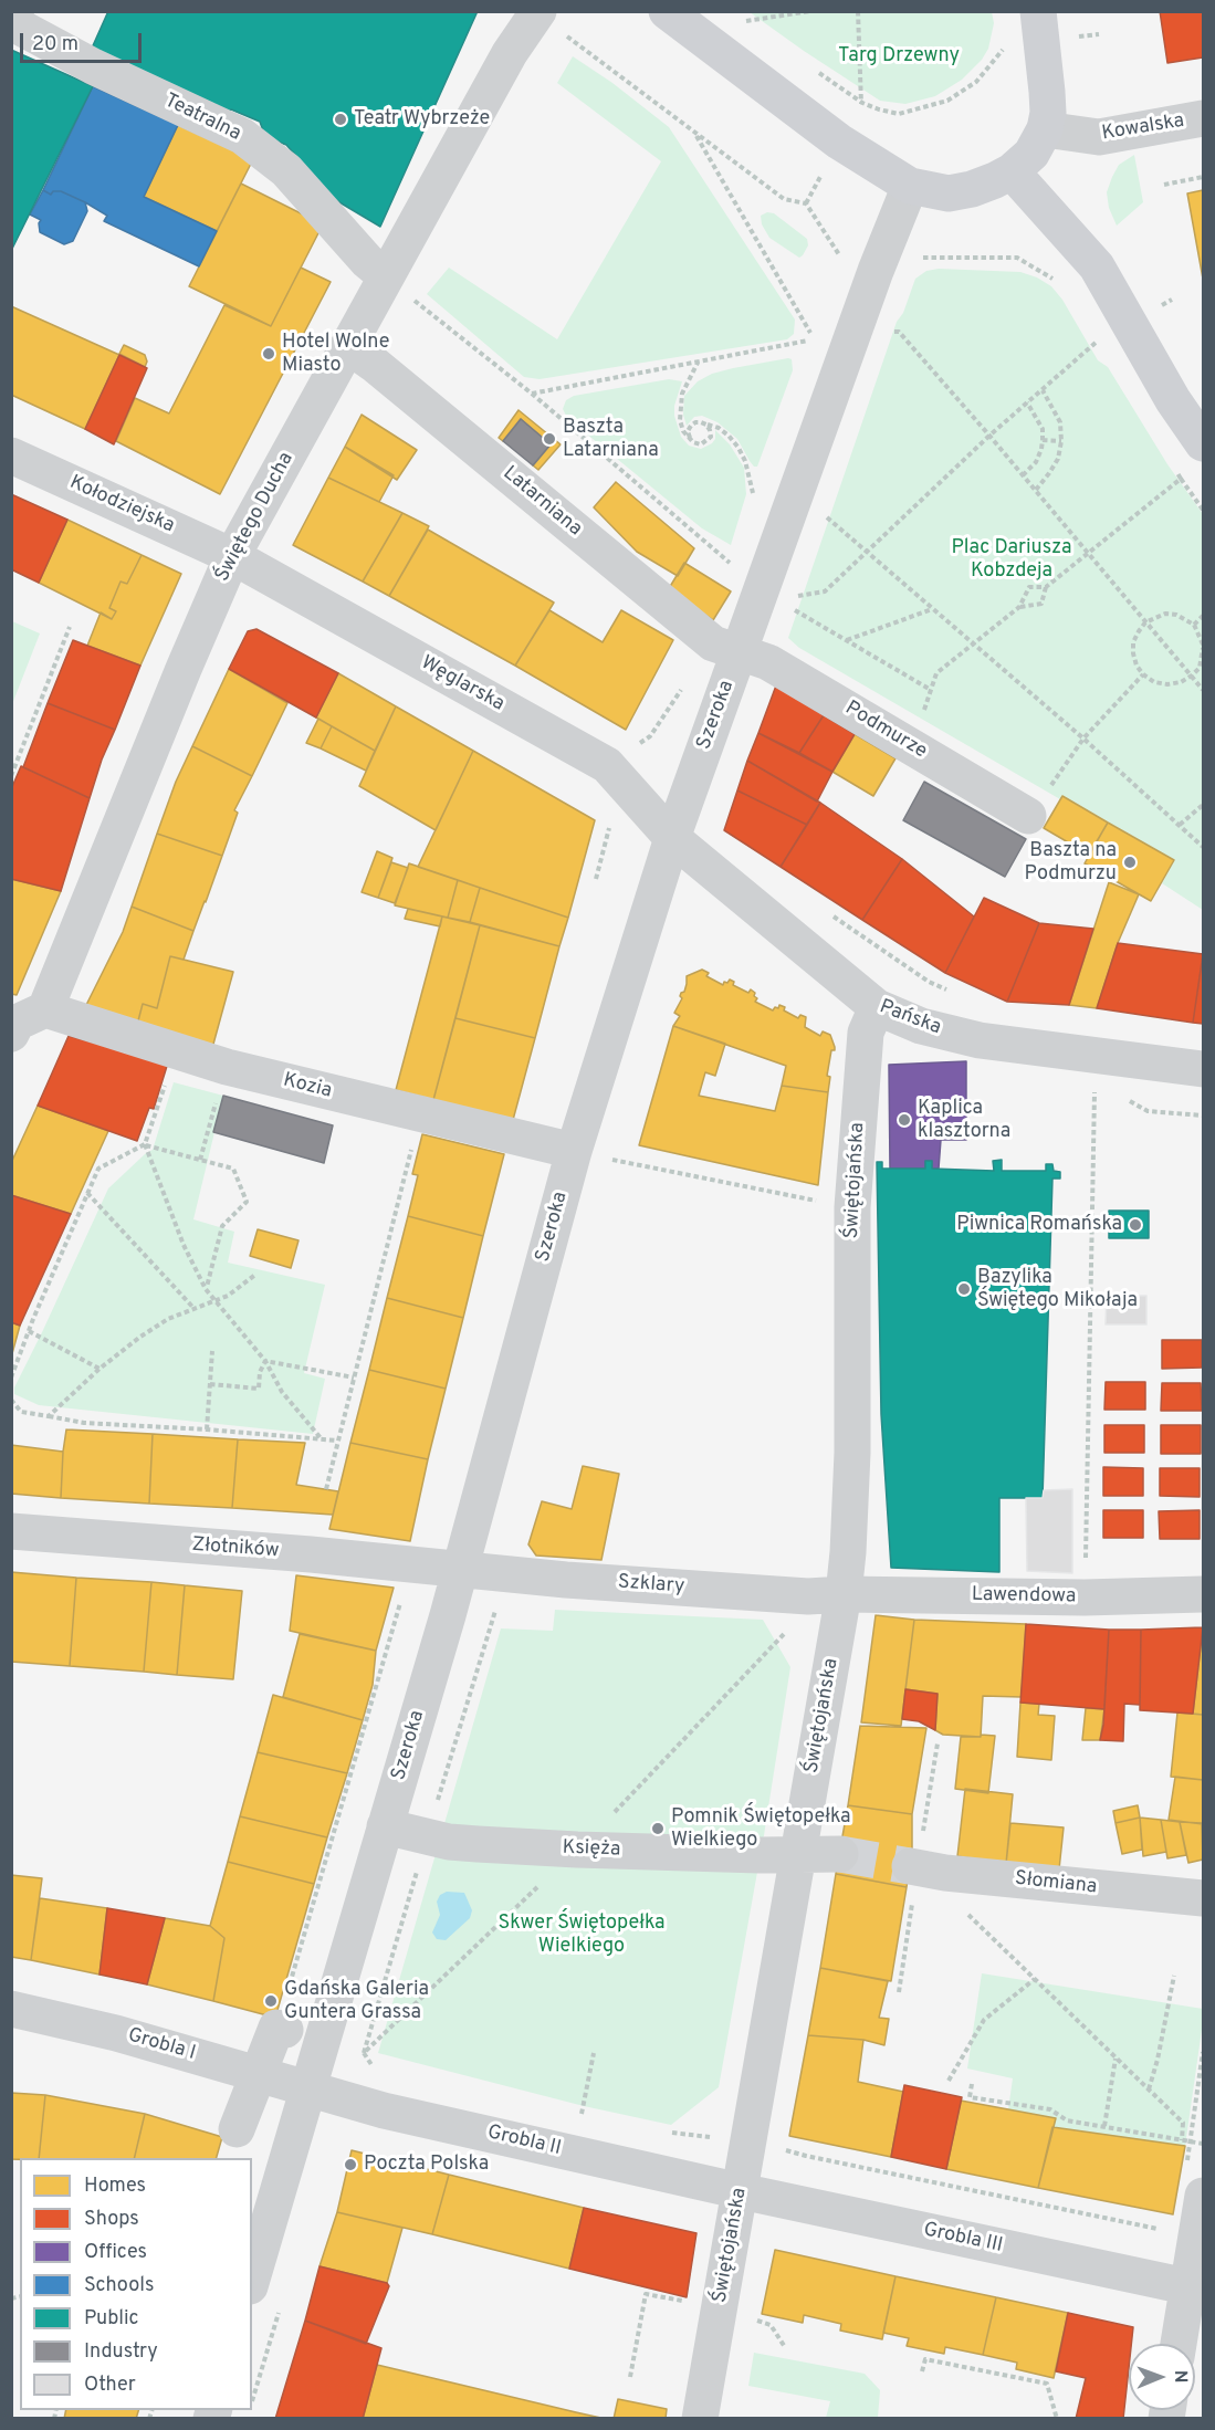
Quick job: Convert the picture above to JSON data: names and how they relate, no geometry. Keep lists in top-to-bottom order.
{
  "streets": {
    "street": [
      "Teatralna",
      "Kowalska",
      "Latarniana",
      "Kołodziejska",
      "Świętego Ducha",
      "Węglarska",
      "Szeroka",
      "Podmurze",
      "Pańska",
      "Kozia",
      "Świętojańska",
      "Złotników",
      "Szklary",
      "Lawendowa",
      "Księża",
      "Słomiana",
      "Grobla I",
      "Grobla II",
      "Grobla III"
    ]
  },
  "crossings": [
    ["Teatralna", "Świętego Ducha"],
    ["Latarniana", "Świętego Ducha"],
    ["Latarniana", "Szeroka"],
    ["Latarniana", "Podmurze"],
    ["Kołodziejska", "Świętego Ducha"],
    ["Kołodziejska", "Węglarska"],
    ["Świętego Ducha", "Węglarska"],
    ["Świętego Ducha", "Kozia"],
    ["Węglarska", "Szeroka"],
    ["Węglarska", "Pańska"],
    ["Szeroka", "Podmurze"],
    ["Szeroka", "Pańska"],
    ["Szeroka", "Kozia"],
    ["Szeroka", "Złotników"],
    ["Szeroka", "Szklary"],
    ["Szeroka", "Księża"],
    ["Szeroka", "Grobla I"],
    ["Szeroka", "Grobla II"],
    ["Pańska", "Świętojańska"],
    ["Świętojańska", "Szklary"],
    ["Świętojańska", "Lawendowa"],
    ["Świętojańska", "Księża"],
    ["Świętojańska", "Grobla II"],
    ["Świętojańska", "Grobla III"],
    ["Złotników", "Szklary"],
    ["Szklary", "Lawendowa"],
    ["Grobla I", "Grobla II"],
    ["Grobla II", "Grobla III"]
  ],
  "parks": ["Targ Drzewny", "Plac Dariusza Kobzdeja", "Skwer Świętopełka Wielkiego"],
  "places": [
    "Teatr Wybrzeże",
    "Hotel Wolne Miasto",
    "Baszta Latarniana",
    "Baszta na Podmurzu",
    "Kaplica klasztorna",
    "Piwnica Romańska",
    "Bazylika Świętego Mikołaja",
    "Pomnik Świętopełka Wielkiego",
    "Gdańska Galeria Guntera Grassa",
    "Poczta Polska"
  ],
  "legend": [
    "Homes",
    "Shops",
    "Offices",
    "Schools",
    "Public",
    "Industry",
    "Other"
  ],
  "scale_bar": "20 m",
  "north": "right"
}
